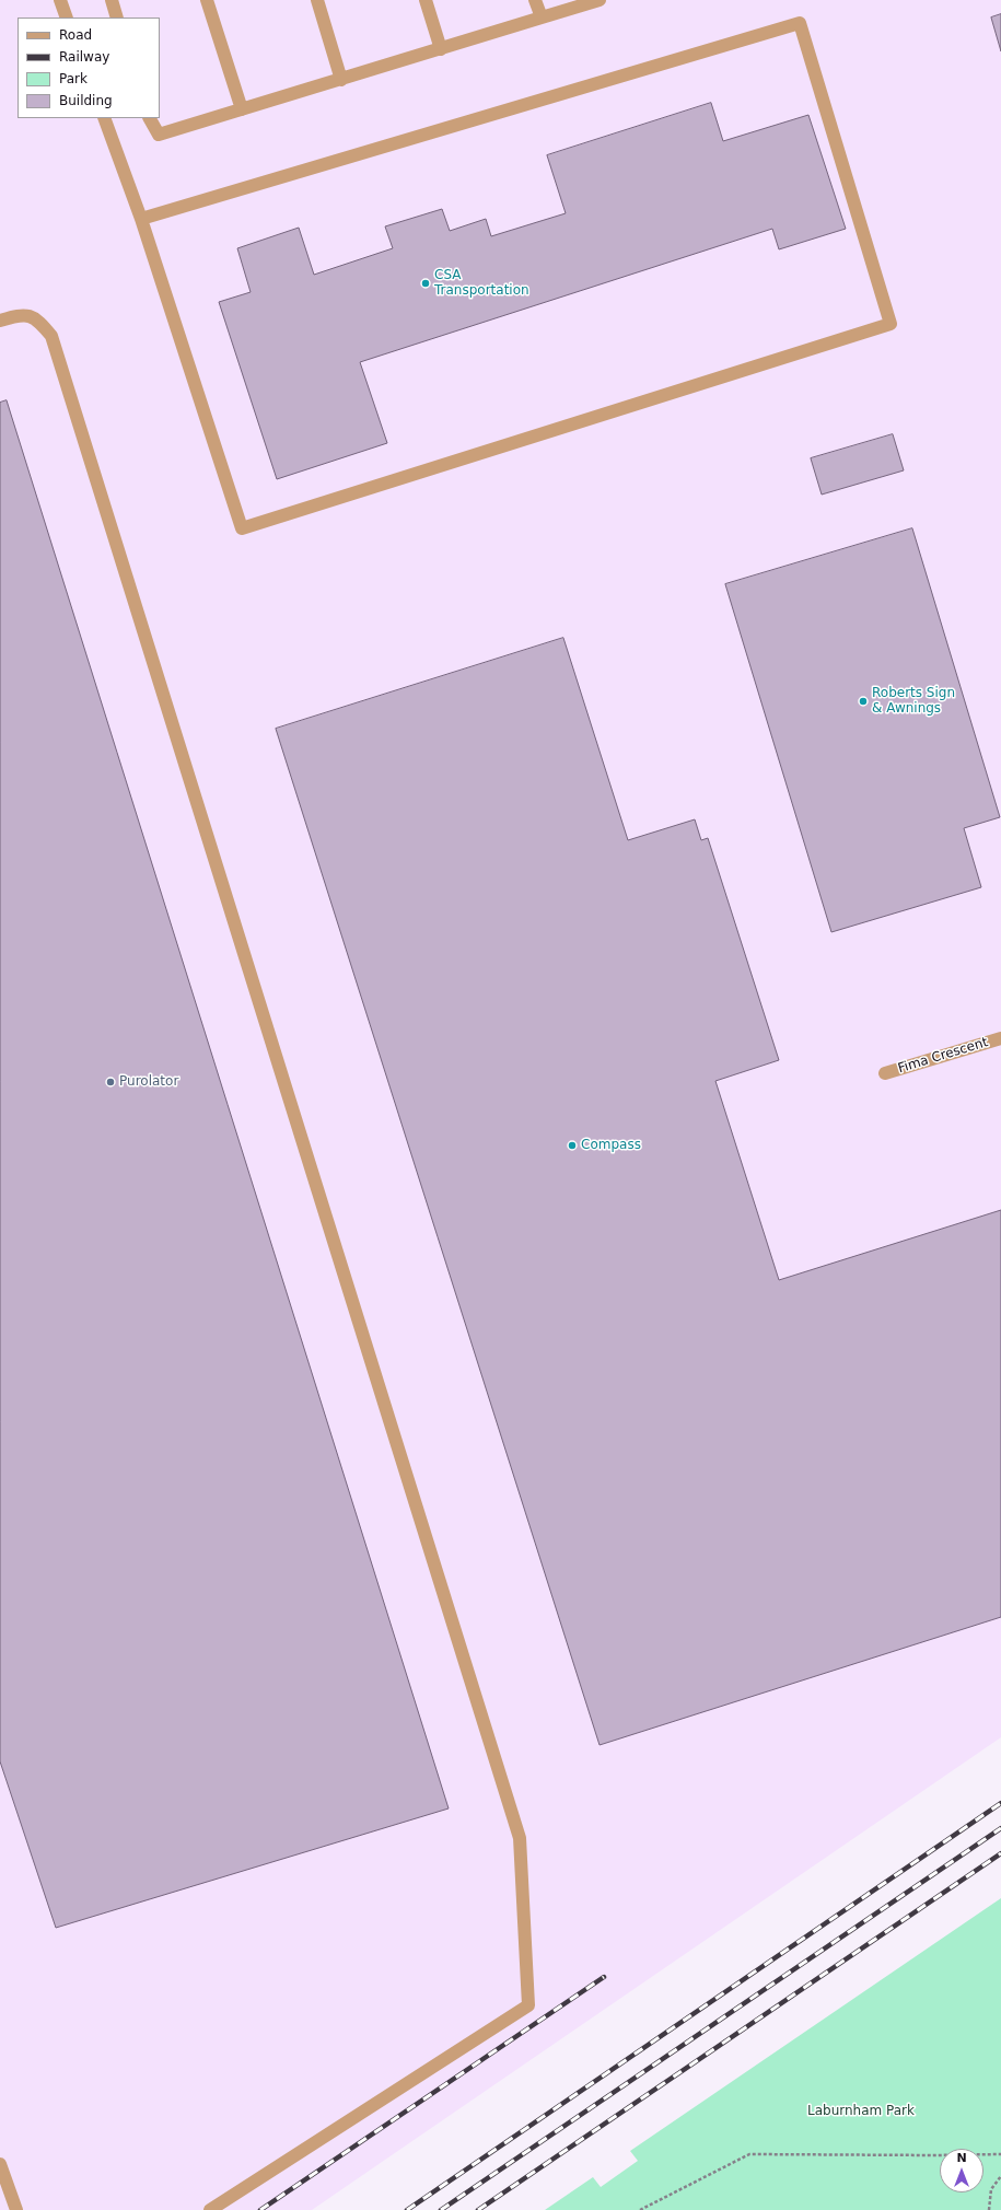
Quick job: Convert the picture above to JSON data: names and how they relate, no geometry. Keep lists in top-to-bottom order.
{
  "streets": {
    "street": ["Fima Crescent"]
  },
  "parks": ["Laburnham Park"],
  "places": [
    "CSA Transportation",
    "Roberts Sign & Awnings",
    "Purolator",
    "Compass"
  ],
  "legend": [
    "Road",
    "Railway",
    "Park",
    "Building"
  ],
  "north": "top"
}
